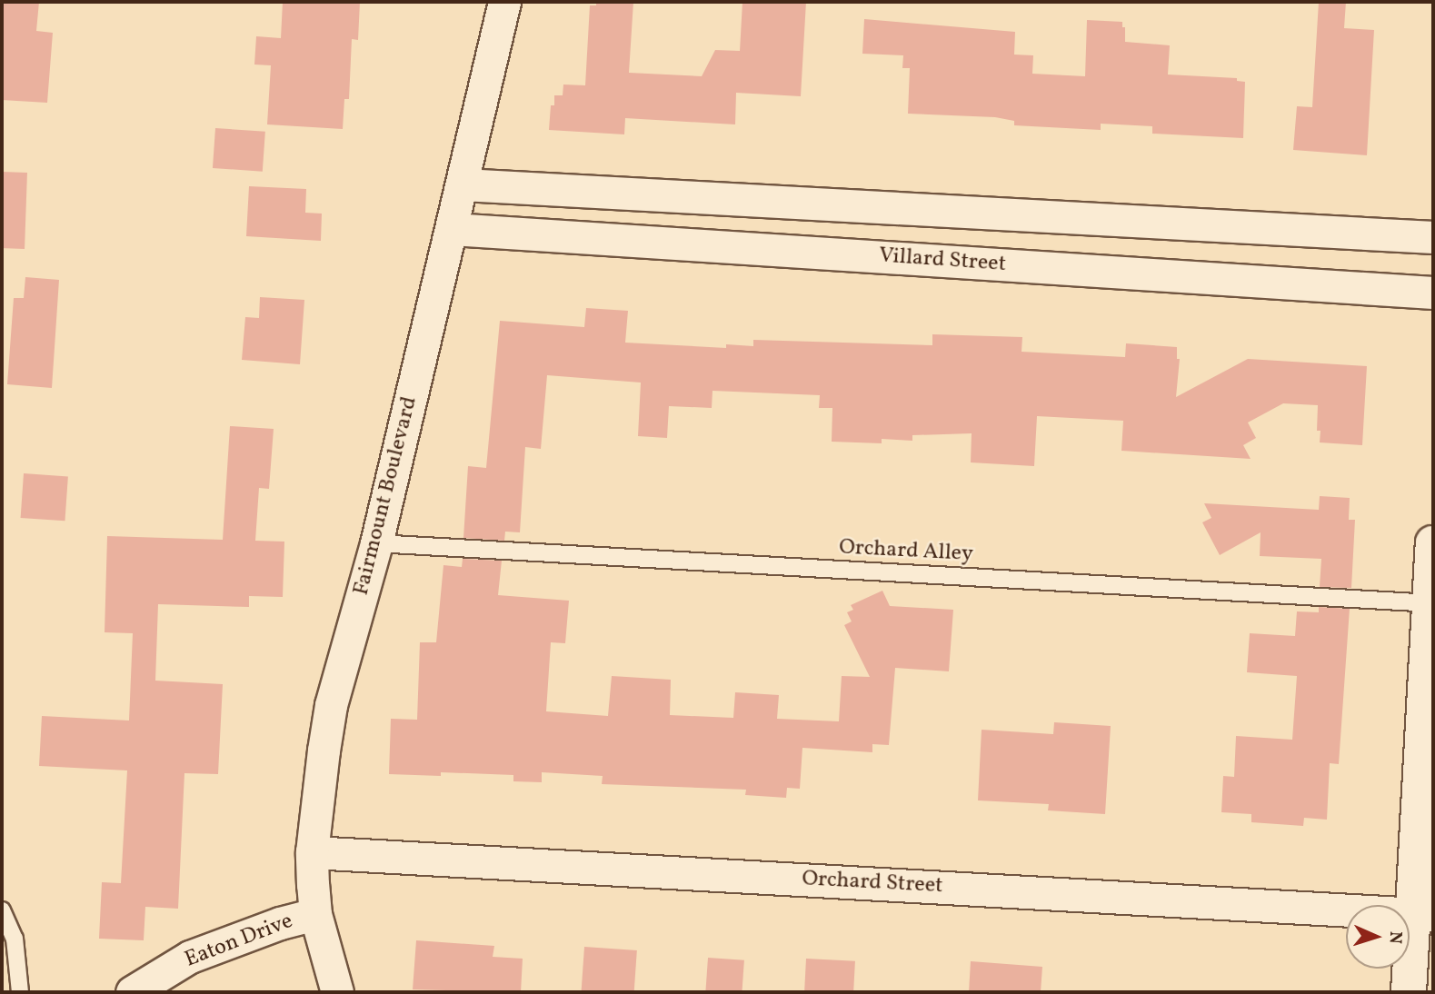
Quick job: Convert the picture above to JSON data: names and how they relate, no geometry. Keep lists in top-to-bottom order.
{
  "streets": {
    "street": [
      "Villard Street",
      "Fairmount Boulevard",
      "Orchard Street",
      "Eaton Drive"
    ],
    "lane": ["Orchard Alley"]
  },
  "crossings": [
    ["Villard Street", "Fairmount Boulevard"],
    ["Fairmount Boulevard", "Orchard Alley"],
    ["Fairmount Boulevard", "Orchard Street"],
    ["Fairmount Boulevard", "Eaton Drive"]
  ],
  "north": "right"
}
